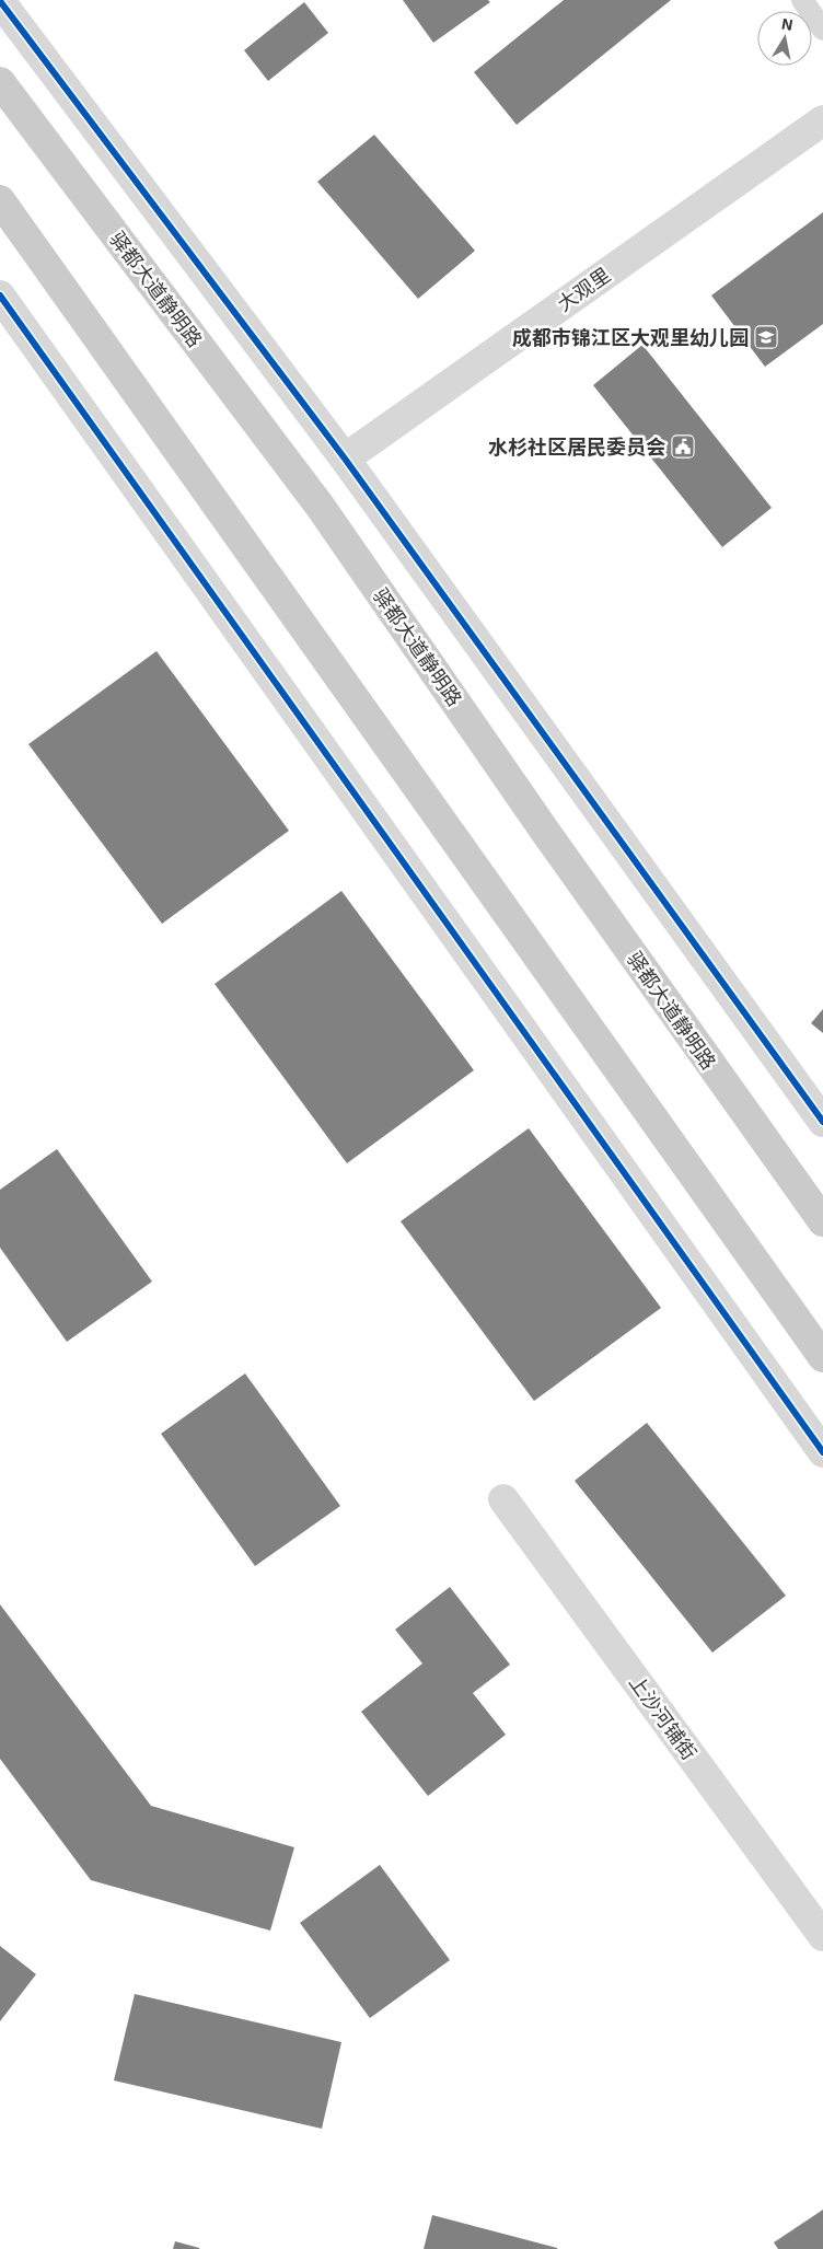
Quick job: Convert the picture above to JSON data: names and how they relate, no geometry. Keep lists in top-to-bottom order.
{
  "streets": {
    "main road": ["驿都大道静明路"],
    "street": ["大观里", "上沙河铺街"]
  },
  "places": {
    "school or university": ["成都市锦江区大观里幼儿园"],
    "public building": ["水杉社区居民委员会"]
  },
  "north": "top"
}
